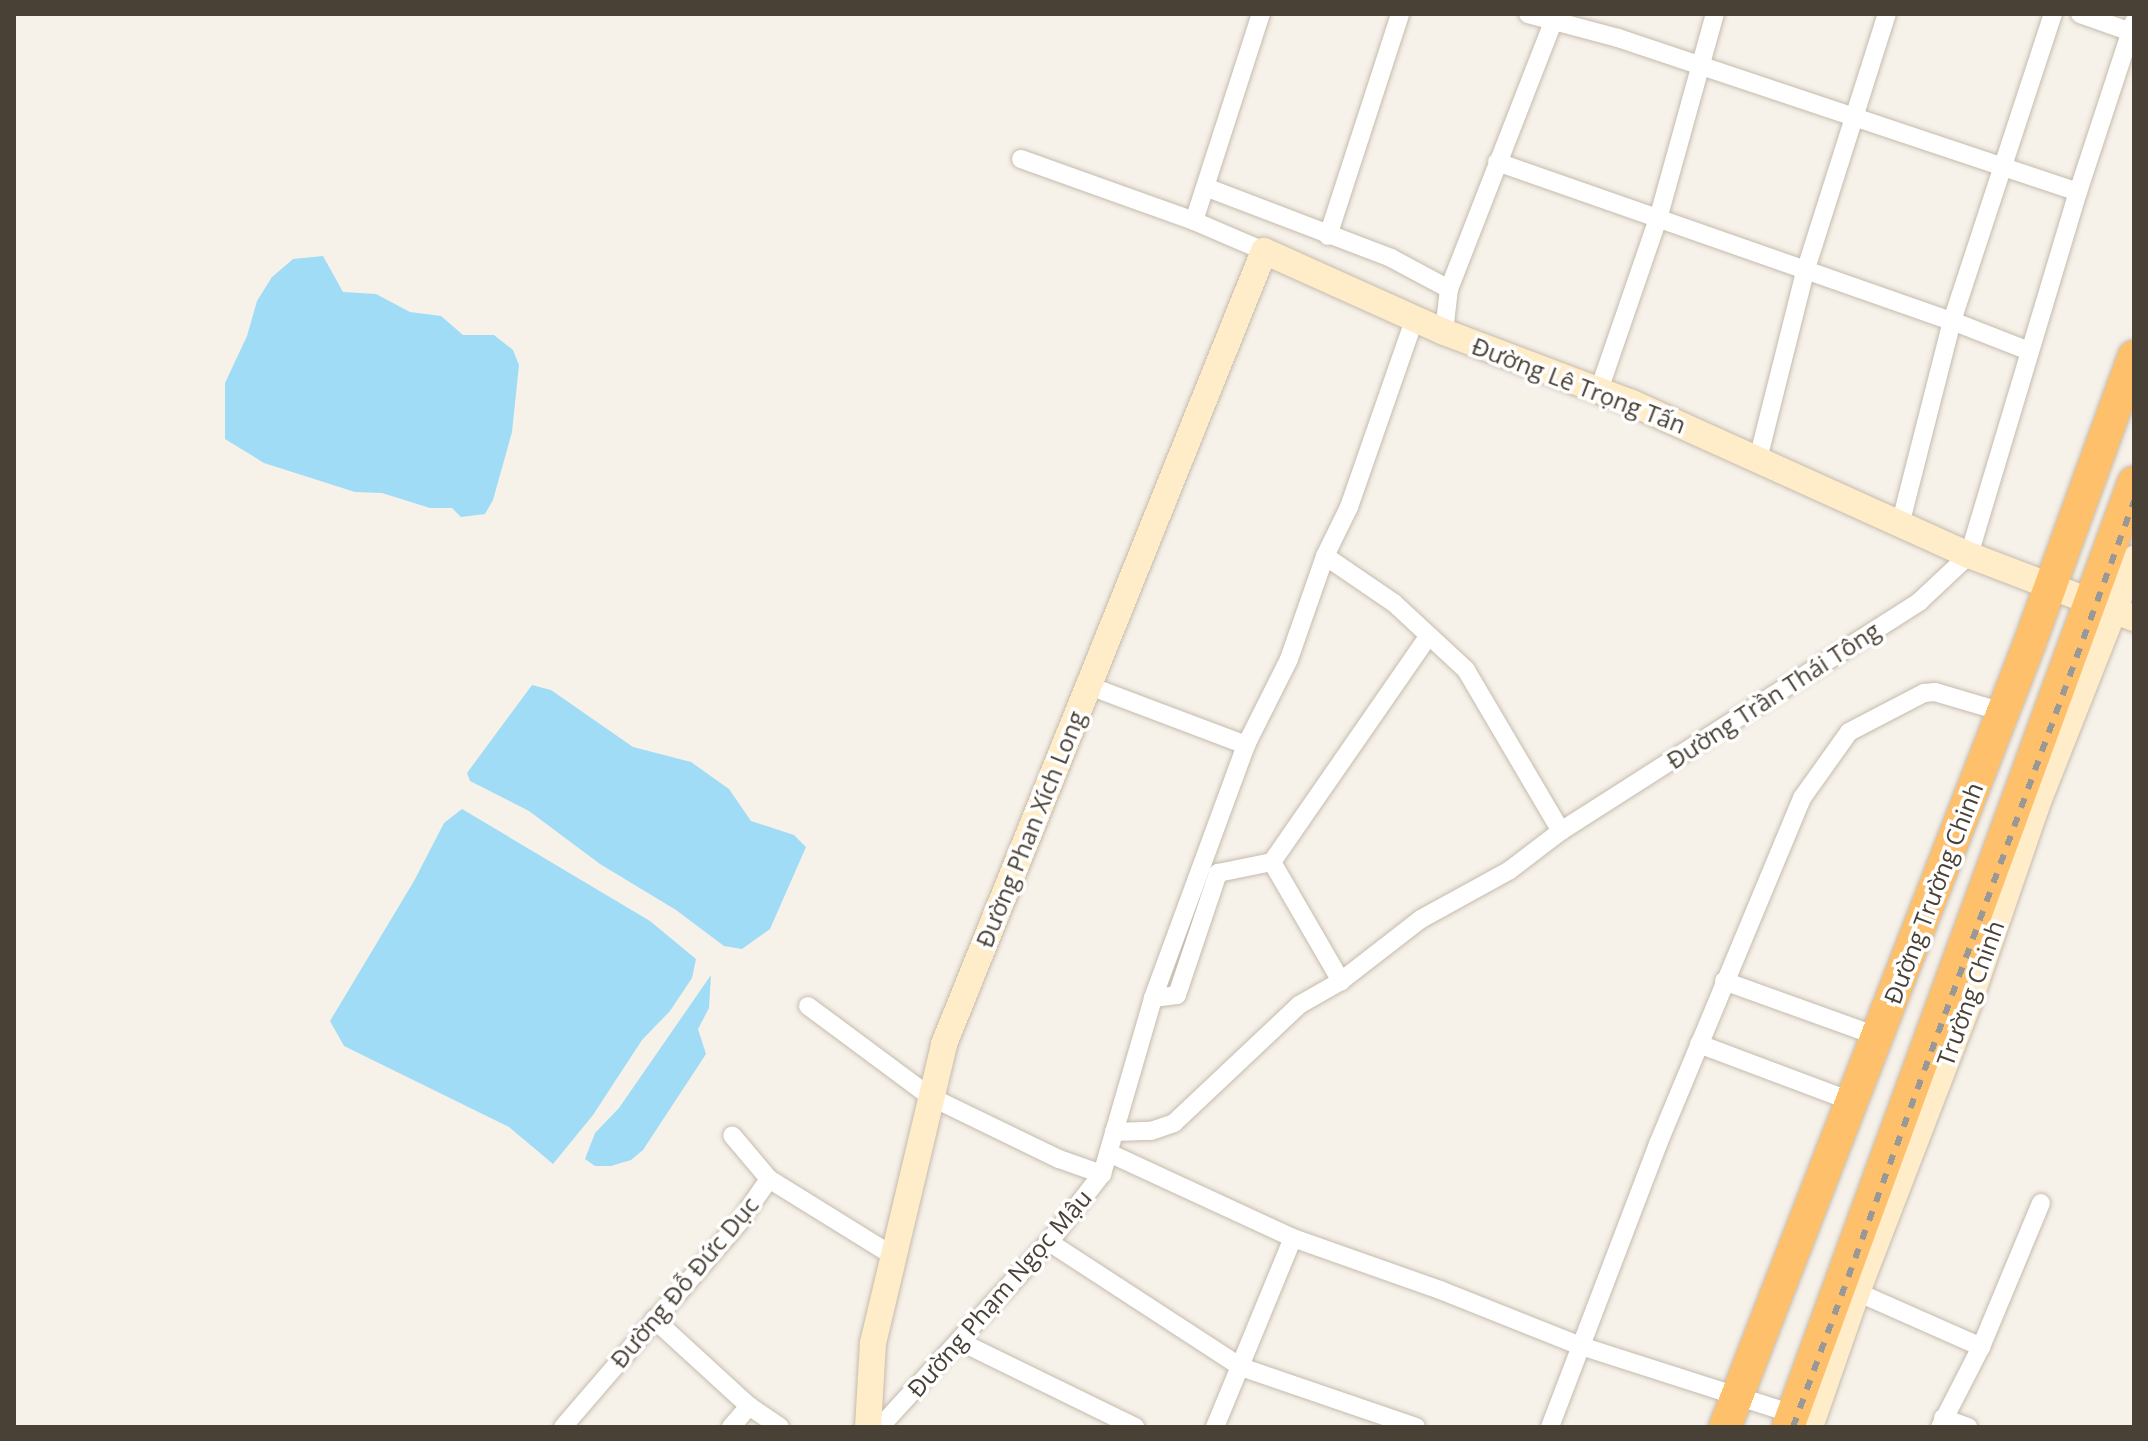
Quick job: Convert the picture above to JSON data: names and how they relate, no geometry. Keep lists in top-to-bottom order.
{
  "streets": {
    "highway": ["Đường Trường Chinh"],
    "street": [
      "Đường Lê Trọng Tấn",
      "Đường Trần Thái Tông",
      "Đường Phan Xích Long",
      "Trường Chinh",
      "Đường Đỗ Đức Dục",
      "Đường Phạm Ngọc Mậu"
    ]
  },
  "crossings": [
    ["Đường Lê Trọng Tấn", "Đường Trần Thái Tông"],
    ["Đường Lê Trọng Tấn", "Đường Phan Xích Long"],
    ["Đường Lê Trọng Tấn", "Đường Trường Chinh"],
    ["Đường Lê Trọng Tấn", "Trường Chinh"],
    ["Đường Lê Trọng Tấn", "Đường Phạm Ngọc Mậu"],
    ["Đường Trần Thái Tông", "Đường Phạm Ngọc Mậu"],
    ["Đường Trường Chinh", "Trường Chinh"]
  ]
}
